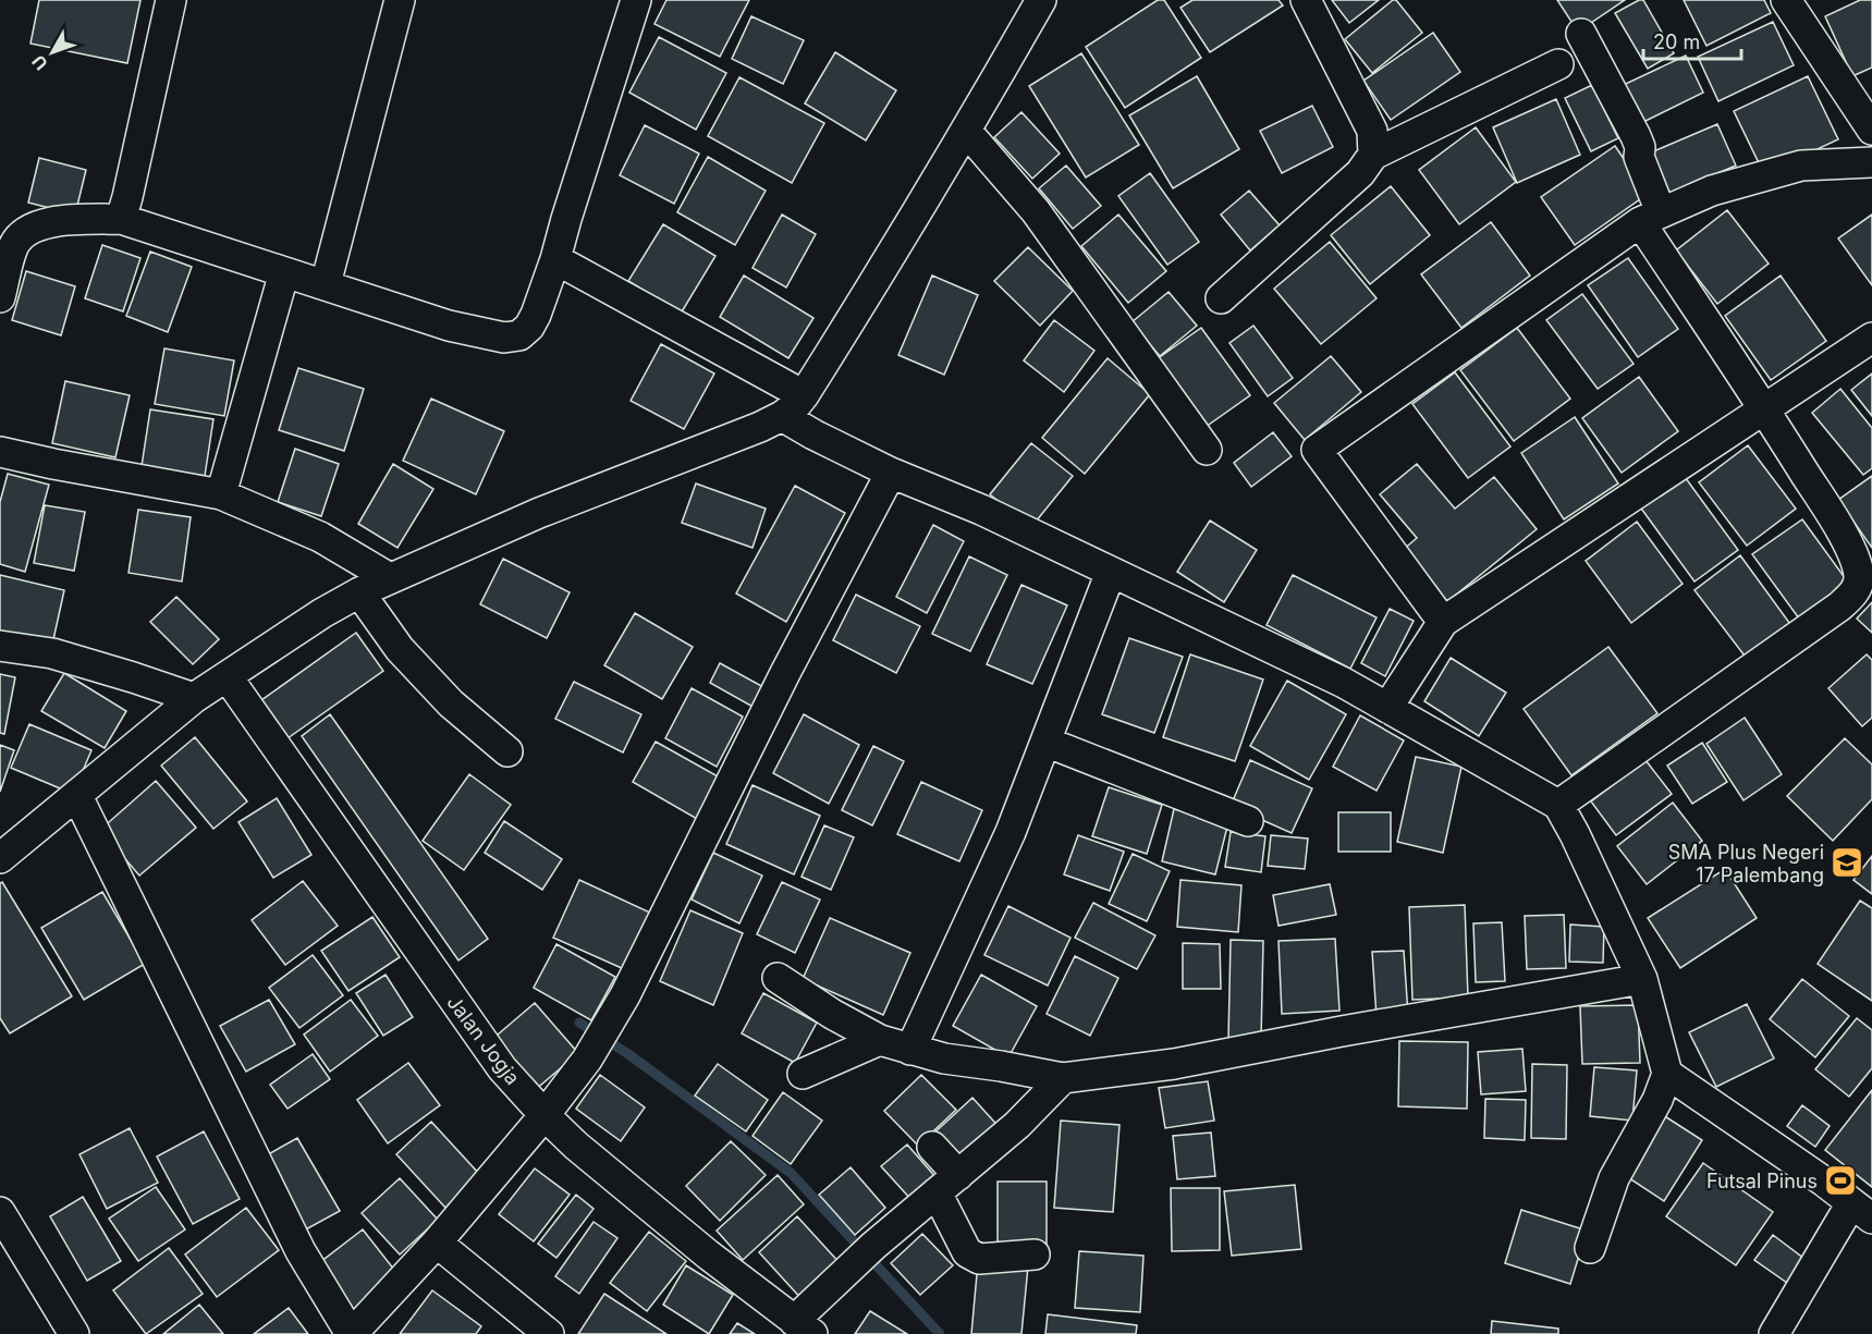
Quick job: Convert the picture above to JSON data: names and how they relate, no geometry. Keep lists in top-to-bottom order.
{
  "streets": {
    "street": ["Jalan Jogja"]
  },
  "places": {
    "school or university": ["SMA Plus Negeri 17 Palembang"],
    "sports": ["Futsal Pinus"]
  },
  "scale_bar": "20 m",
  "north": "bottom left"
}
